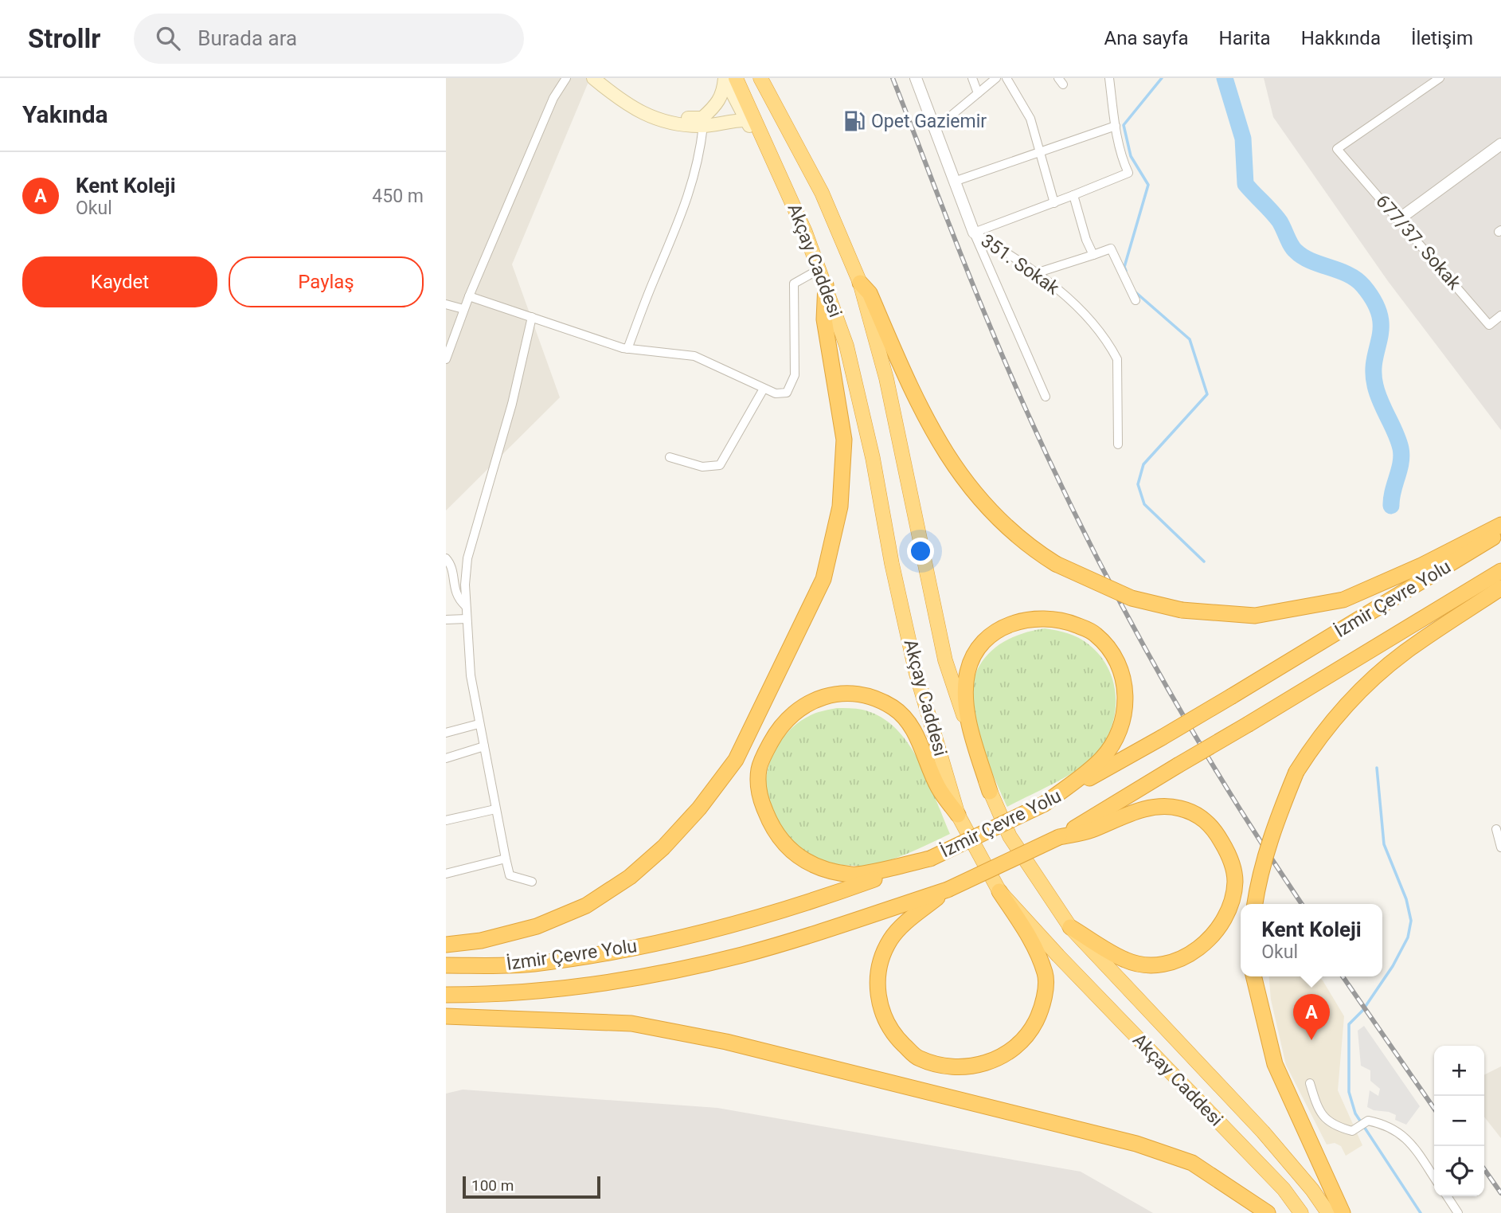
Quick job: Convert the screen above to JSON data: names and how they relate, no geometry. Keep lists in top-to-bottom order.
{
  "streets": {
    "highway": ["Akçay Caddesi", "İzmir Çevre Yolu"],
    "street": ["677/37. Sokak", "351. Sokak"]
  },
  "places": {
    "fuel station": ["Opet Gaziemir"]
  },
  "scale_bar": "100 m",
  "page": {
    "header": "Strollr",
    "search": "Burada ara",
    "nav": [
      "Ana sayfa",
      "Harita",
      "Hakkında",
      "İletişim"
    ],
    "heading": "Yakında",
    "list": [
      {
        "mark": "A",
        "name": "Kent Koleji",
        "note": "Okul",
        "value": "450 m"
      }
    ],
    "buttons": ["Kaydet", "Paylaş"],
    "popup": ["Kent Koleji", "Okul"],
    "pins": "A",
    "map_buttons": ["+", "−"],
    "scale": "100 m"
  }
}
